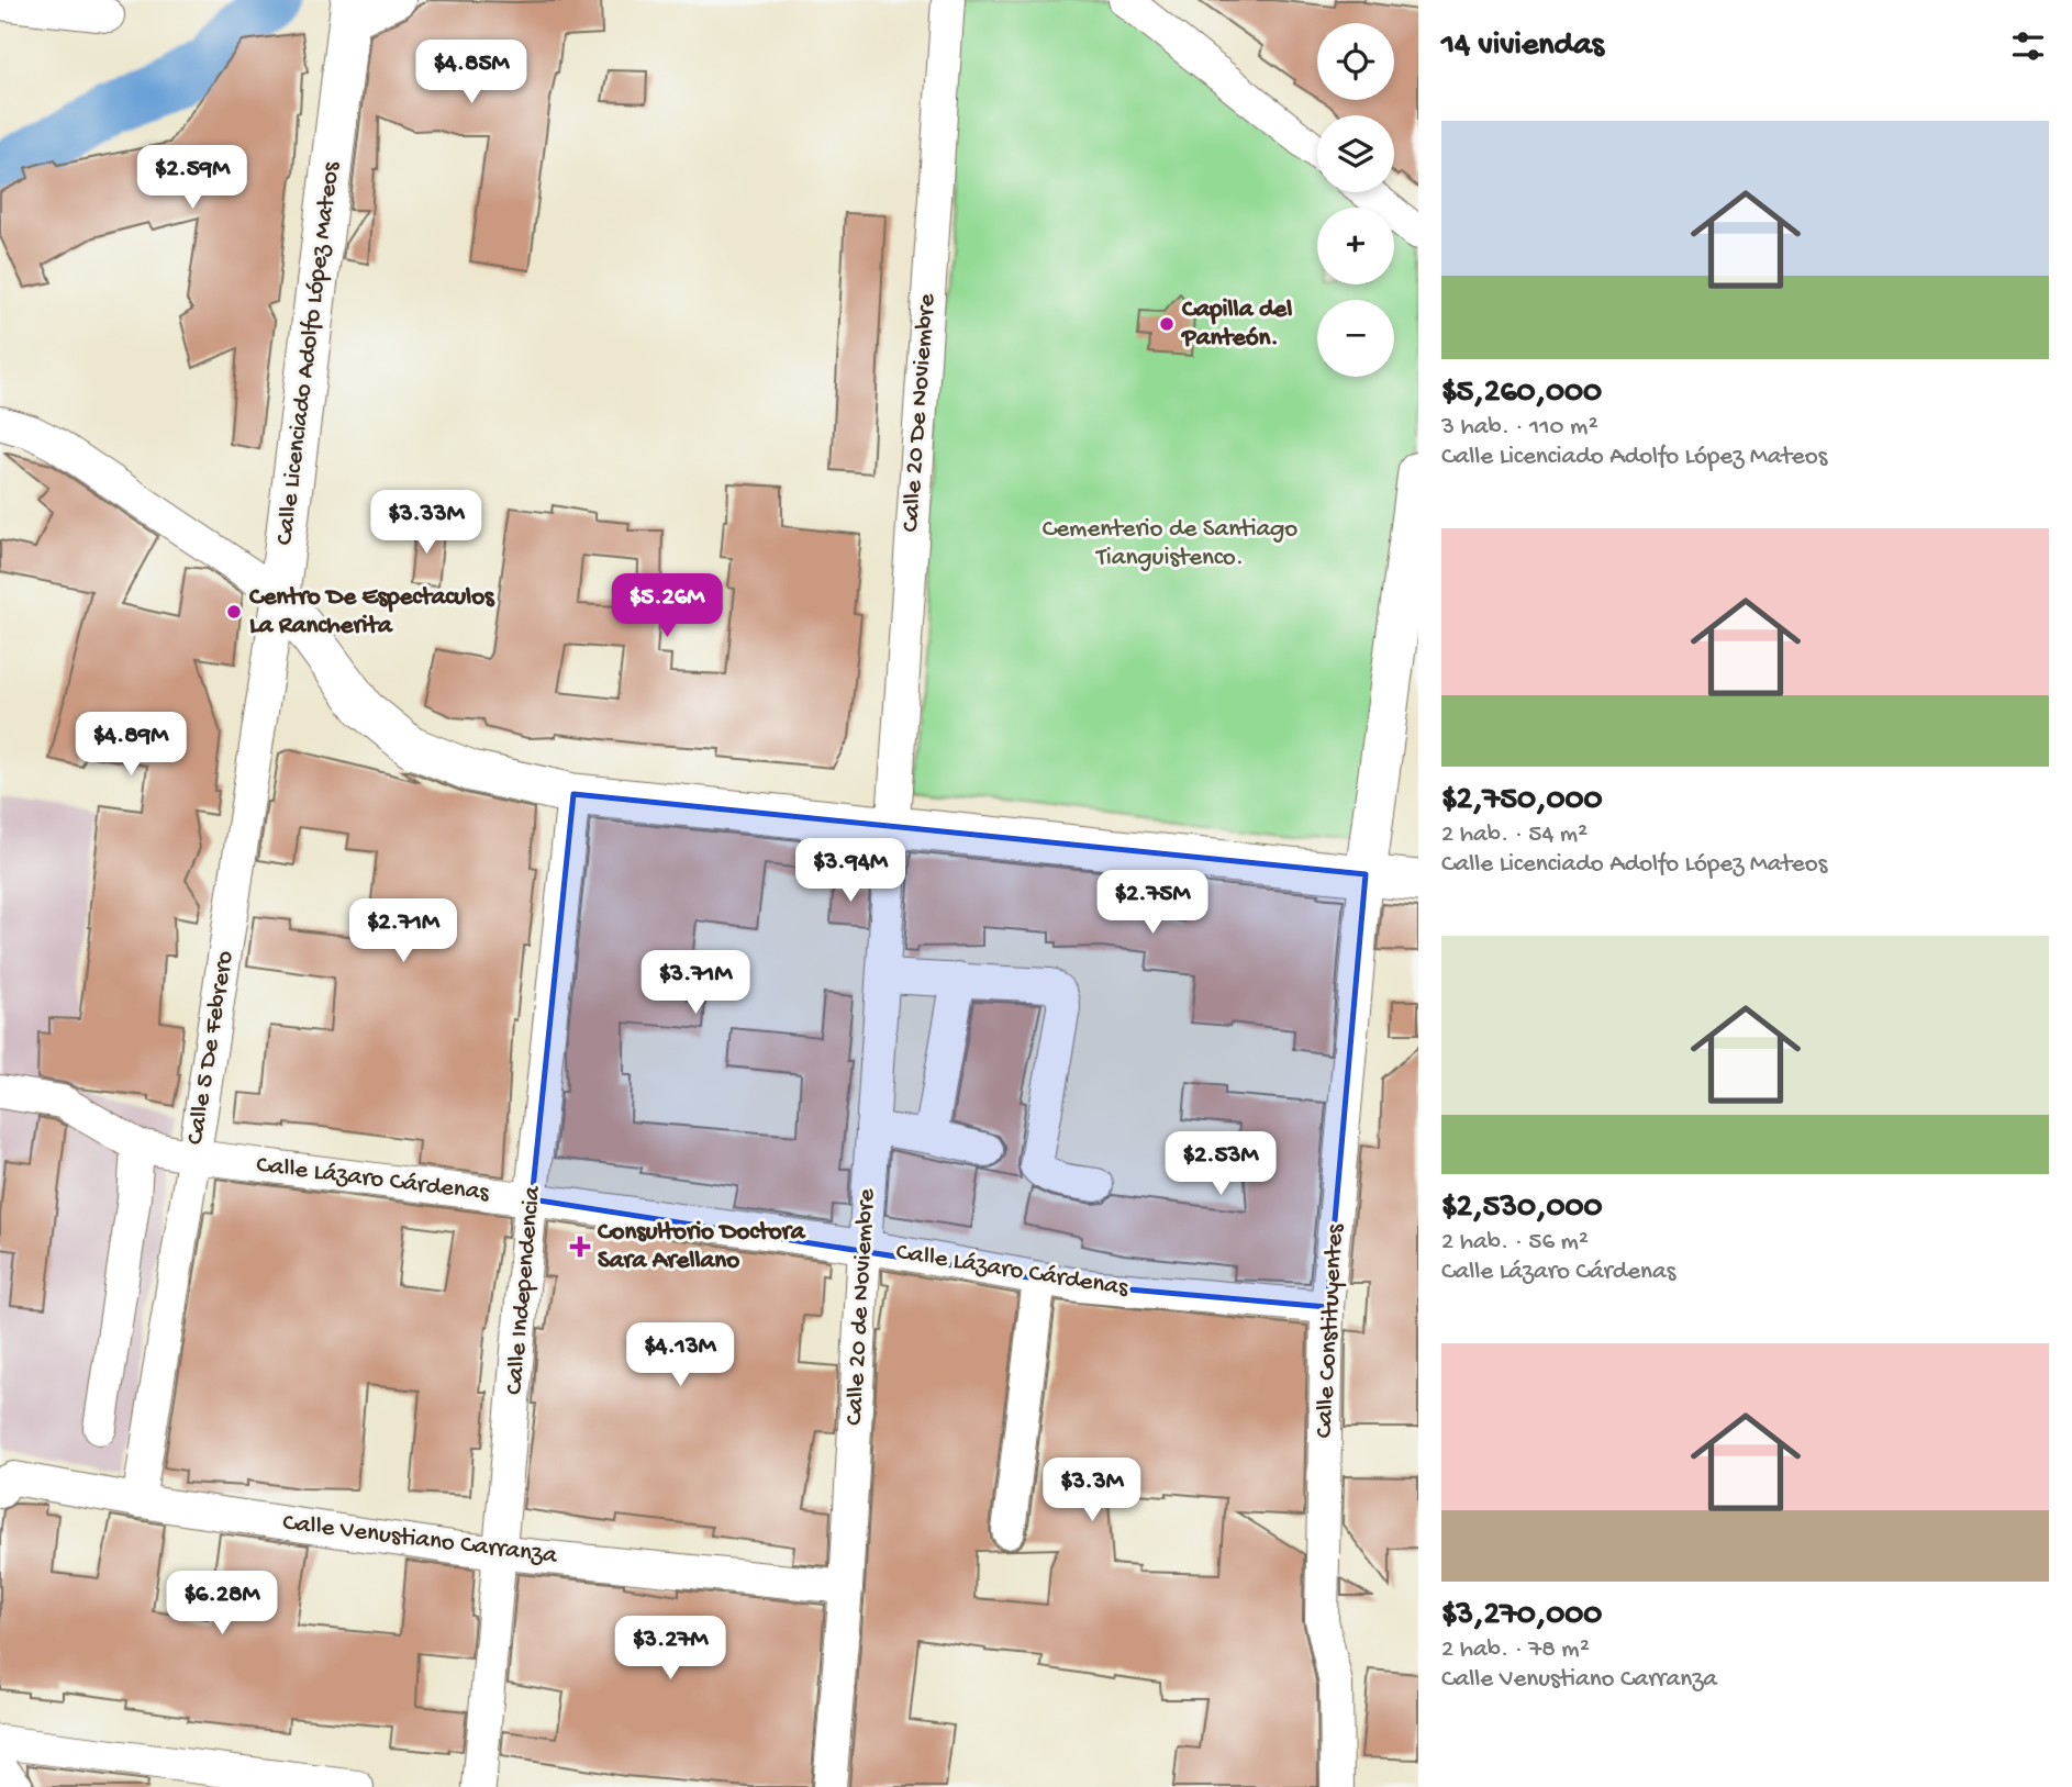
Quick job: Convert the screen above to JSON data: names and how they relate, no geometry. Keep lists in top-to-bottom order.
{
  "streets": {
    "main road": ["Calle Licenciado Adolfo López Mateos"],
    "street": [
      "Calle 20 De Noviembre",
      "Calle 5 De Febrero",
      "Calle Lázaro Cárdenas",
      "Calle Independencia",
      "Calle 20 de Noviembre",
      "Calle Constituyentes",
      "Calle Venustiano Carranza"
    ]
  },
  "crossings": [
    ["Calle Licenciado Adolfo López Mateos", "Calle 5 De Febrero"],
    ["Calle 20 De Noviembre", "Calle 20 de Noviembre"],
    ["Calle 5 De Febrero", "Calle Lázaro Cárdenas"],
    ["Calle 5 De Febrero", "Calle Venustiano Carranza"],
    ["Calle Lázaro Cárdenas", "Calle Independencia"],
    ["Calle Lázaro Cárdenas", "Calle 20 de Noviembre"],
    ["Calle Lázaro Cárdenas", "Calle Constituyentes"],
    ["Calle Independencia", "Calle Venustiano Carranza"],
    ["Calle 20 de Noviembre", "Calle Venustiano Carranza"]
  ],
  "parks": ["Cementerio de Santiago Tianguistenco."],
  "places": {
    "other": ["Capilla del Panteón.", "Centro De Espectaculos La Rancherita"],
    "health": ["Consultorio Doctora Sara Arellano"]
  },
  "page": {
    "heading": "14 viviendas",
    "map_buttons": ["+", "−"],
    "price": [
      "$4.85M",
      "$2.59M",
      "$3.33M",
      "$5.26M",
      "$4.89M",
      "$3.94M",
      "$2.75M",
      "$2.71M",
      "$3.71M",
      "$2.53M",
      "$4.13M",
      "$3.3M",
      "$6.28M",
      "$3.27M"
    ],
    "list": [
      {
        "name": "$5,260,000",
        "note": "3 hab. · 110 m² · Calle Licenciado Adolfo López Mateos"
      },
      {
        "name": "$2,750,000",
        "note": "2 hab. · 54 m² · Calle Licenciado Adolfo López Mateos"
      },
      {
        "name": "$2,530,000",
        "note": "2 hab. · 56 m² · Calle Lázaro Cárdenas"
      },
      {
        "name": "$3,270,000",
        "note": "2 hab. · 78 m² · Calle Venustiano Carranza"
      }
    ]
  }
}
